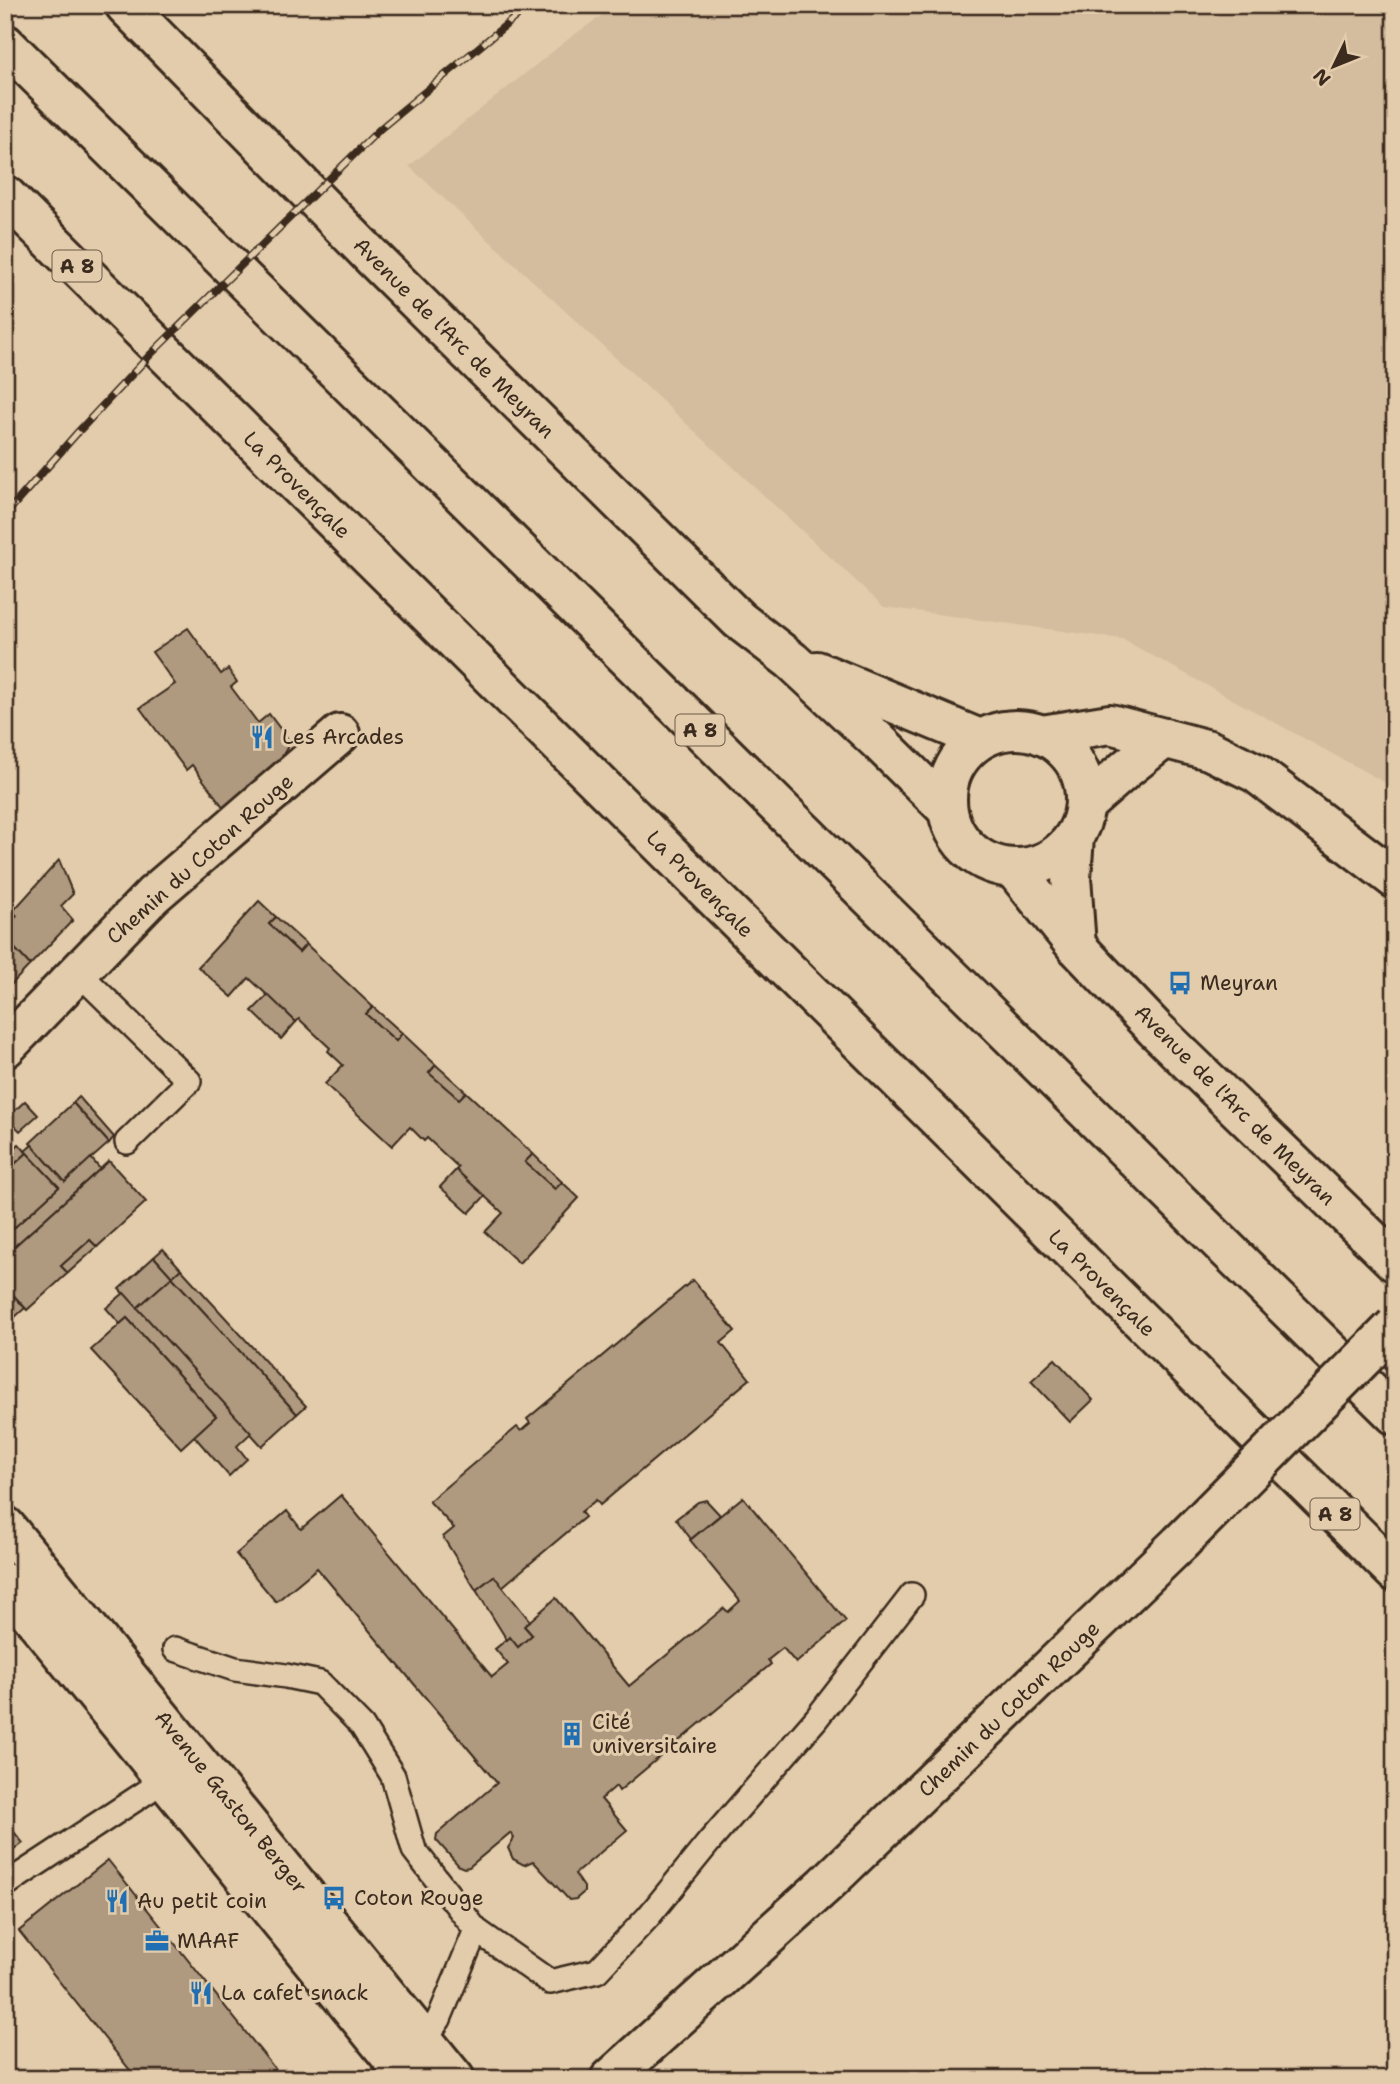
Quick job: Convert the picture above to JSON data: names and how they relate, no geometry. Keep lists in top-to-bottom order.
{
  "streets": {
    "main road": [
      "A 8",
      "Avenue de l'Arc de Meyran",
      "La Provençale",
      "Chemin du Coton Rouge",
      "Avenue Gaston Berger"
    ]
  },
  "places": {
    "restaurant": ["Les Arcades", "Au petit coin", "La cafet snack"],
    "bus stop": ["Meyran", "Coton Rouge"],
    "building": ["Cité universitaire"],
    "office": ["MAAF"]
  },
  "north": "bottom left"
}
